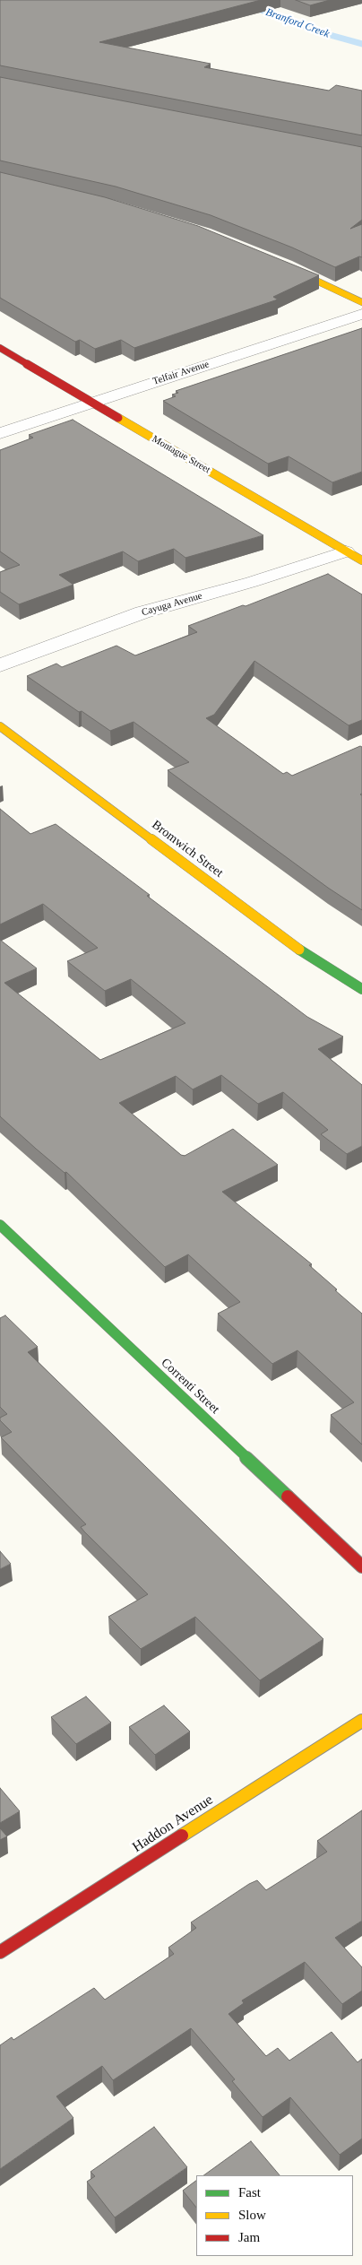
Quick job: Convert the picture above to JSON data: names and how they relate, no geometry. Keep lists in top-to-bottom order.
{
  "streets": {
    "street": [
      "Telfair Avenue",
      "Montague Street",
      "Cayuga Avenue",
      "Bromwich Street",
      "Correnti Street",
      "Haddon Avenue"
    ]
  },
  "crossings": [
    ["Telfair Avenue", "Montague Street"],
    ["Montague Street", "Cayuga Avenue"]
  ],
  "water": ["Branford Creek"],
  "legend": ["Fast", "Slow", "Jam"]
}
